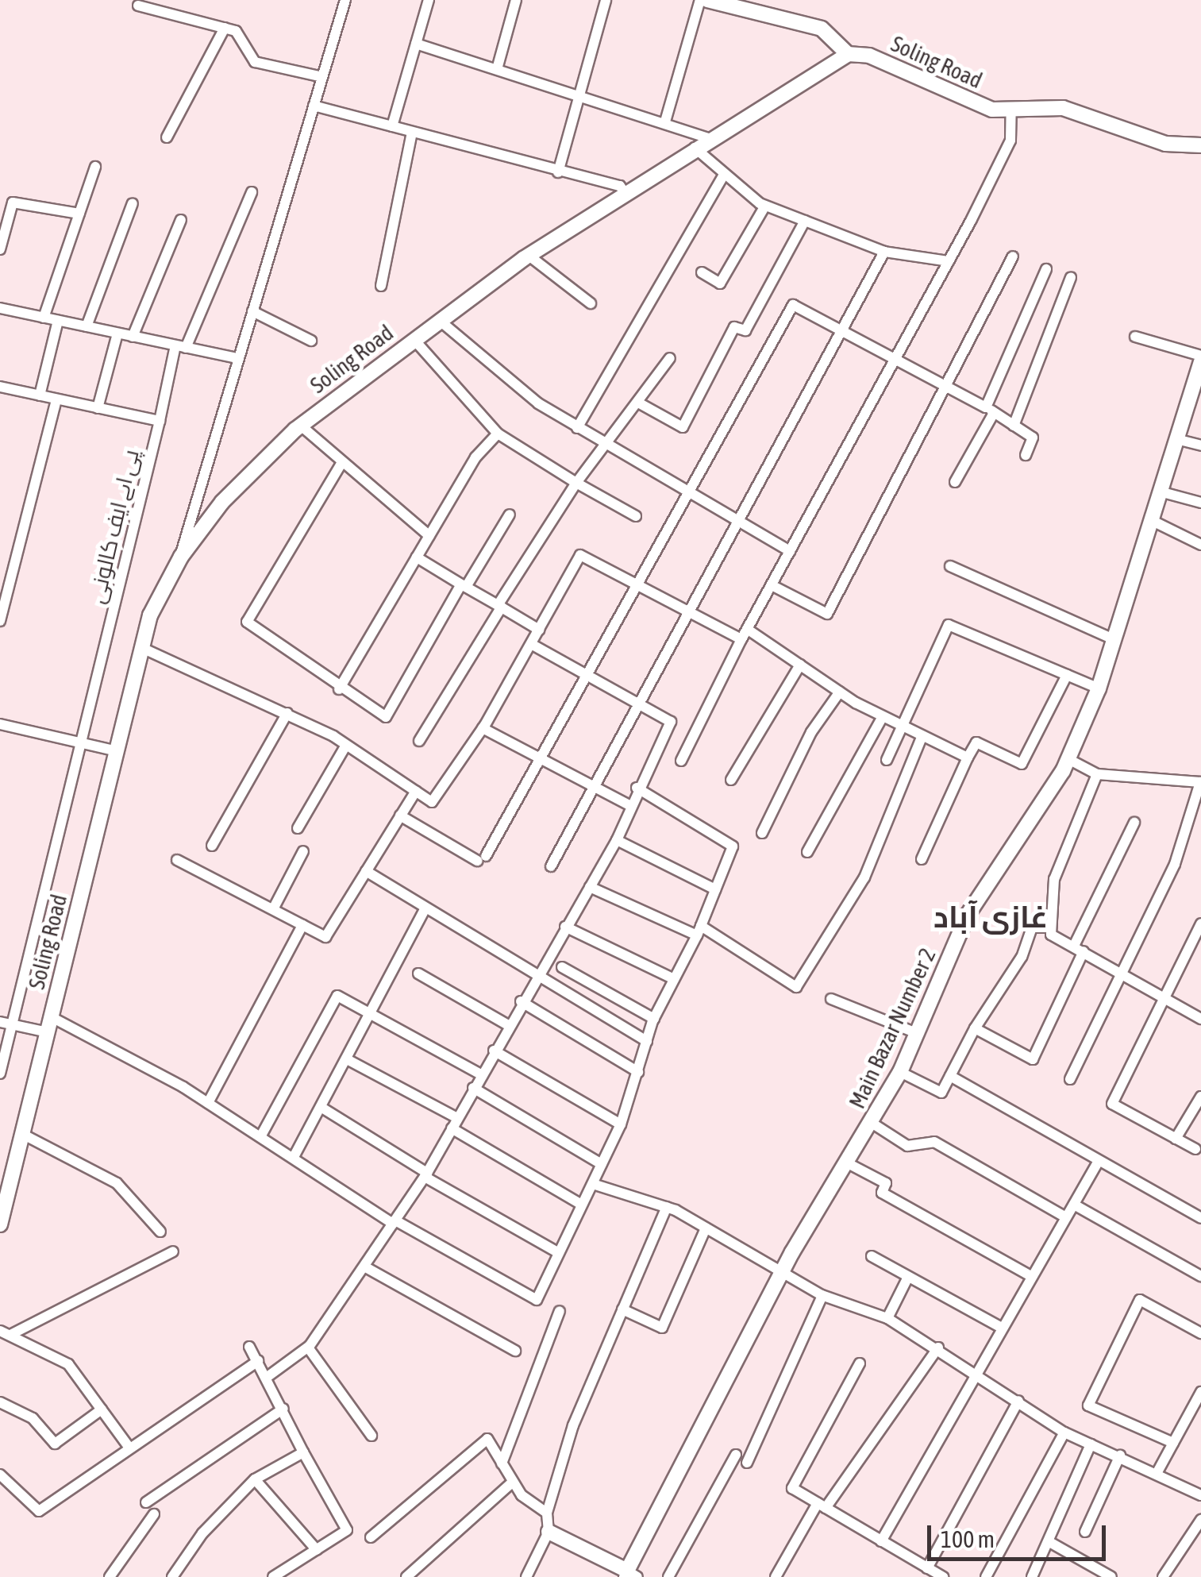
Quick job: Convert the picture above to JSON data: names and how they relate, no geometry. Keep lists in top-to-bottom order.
{
  "streets": {
    "street": ["Soling Road", "پی اے ایف کالونی", "Main Bazar Number 2"]
  },
  "districts": ["غازى آباد"],
  "scale_bar": "100 m"
}
